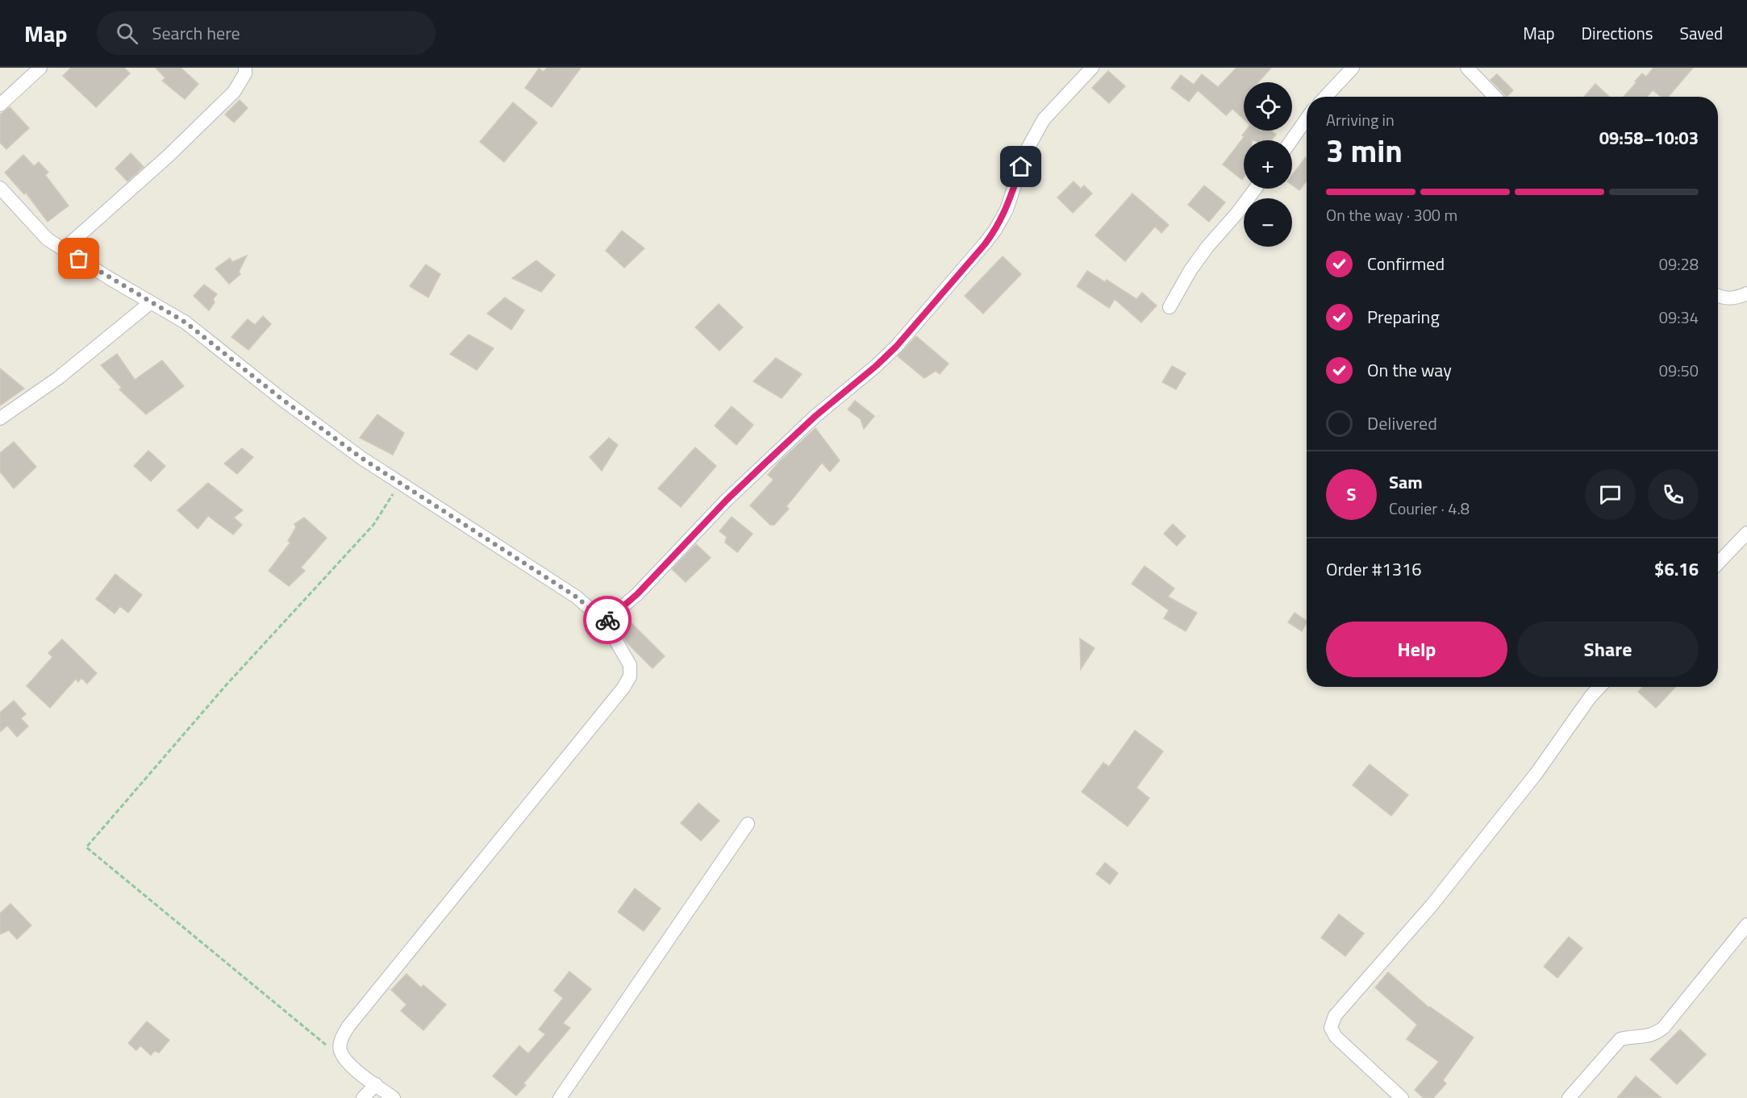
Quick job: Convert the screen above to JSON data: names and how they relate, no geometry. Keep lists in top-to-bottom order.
{
  "page": {
    "header": "Map",
    "search": "Search here",
    "nav": ["Map", "Directions", "Saved"],
    "map_buttons": ["+", "−"],
    "heading": ["3 min", "Arriving in", "09:58–10:03"],
    "panel": [
      "Sam",
      "Courier · 4.8",
      "Order #1316",
      "$6.16"
    ],
    "bar": "On the way · 300 m",
    "list": [
      ["Confirmed", "09:28"],
      ["Preparing", "09:34"],
      ["On the way", "09:50"],
      "Delivered"
    ],
    "round": "S",
    "buttons": ["Help", "Share"]
  }
}
